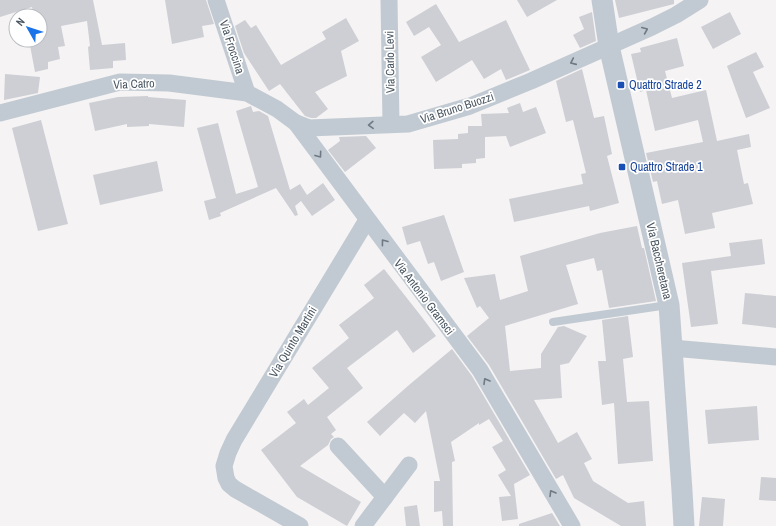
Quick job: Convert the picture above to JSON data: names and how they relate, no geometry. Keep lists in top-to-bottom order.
{
  "streets": {
    "street": [
      "Via Froccina",
      "Via Carlo Levi",
      "Via Catro",
      "Via Bruno Buozzi",
      "Via Baccheretana",
      "Via Antonio Gramsci",
      "Via Quinto Martini"
    ]
  },
  "crossings": [
    ["Via Froccina", "Via Catro"],
    ["Via Froccina", "Via Antonio Gramsci"],
    ["Via Carlo Levi", "Via Bruno Buozzi"],
    ["Via Catro", "Via Antonio Gramsci"],
    ["Via Bruno Buozzi", "Via Baccheretana"],
    ["Via Bruno Buozzi", "Via Antonio Gramsci"],
    ["Via Antonio Gramsci", "Via Quinto Martini"]
  ],
  "places": {
    "transit": ["Quattro Strade 2", "Quattro Strade 1"]
  },
  "north": "top left"
}
